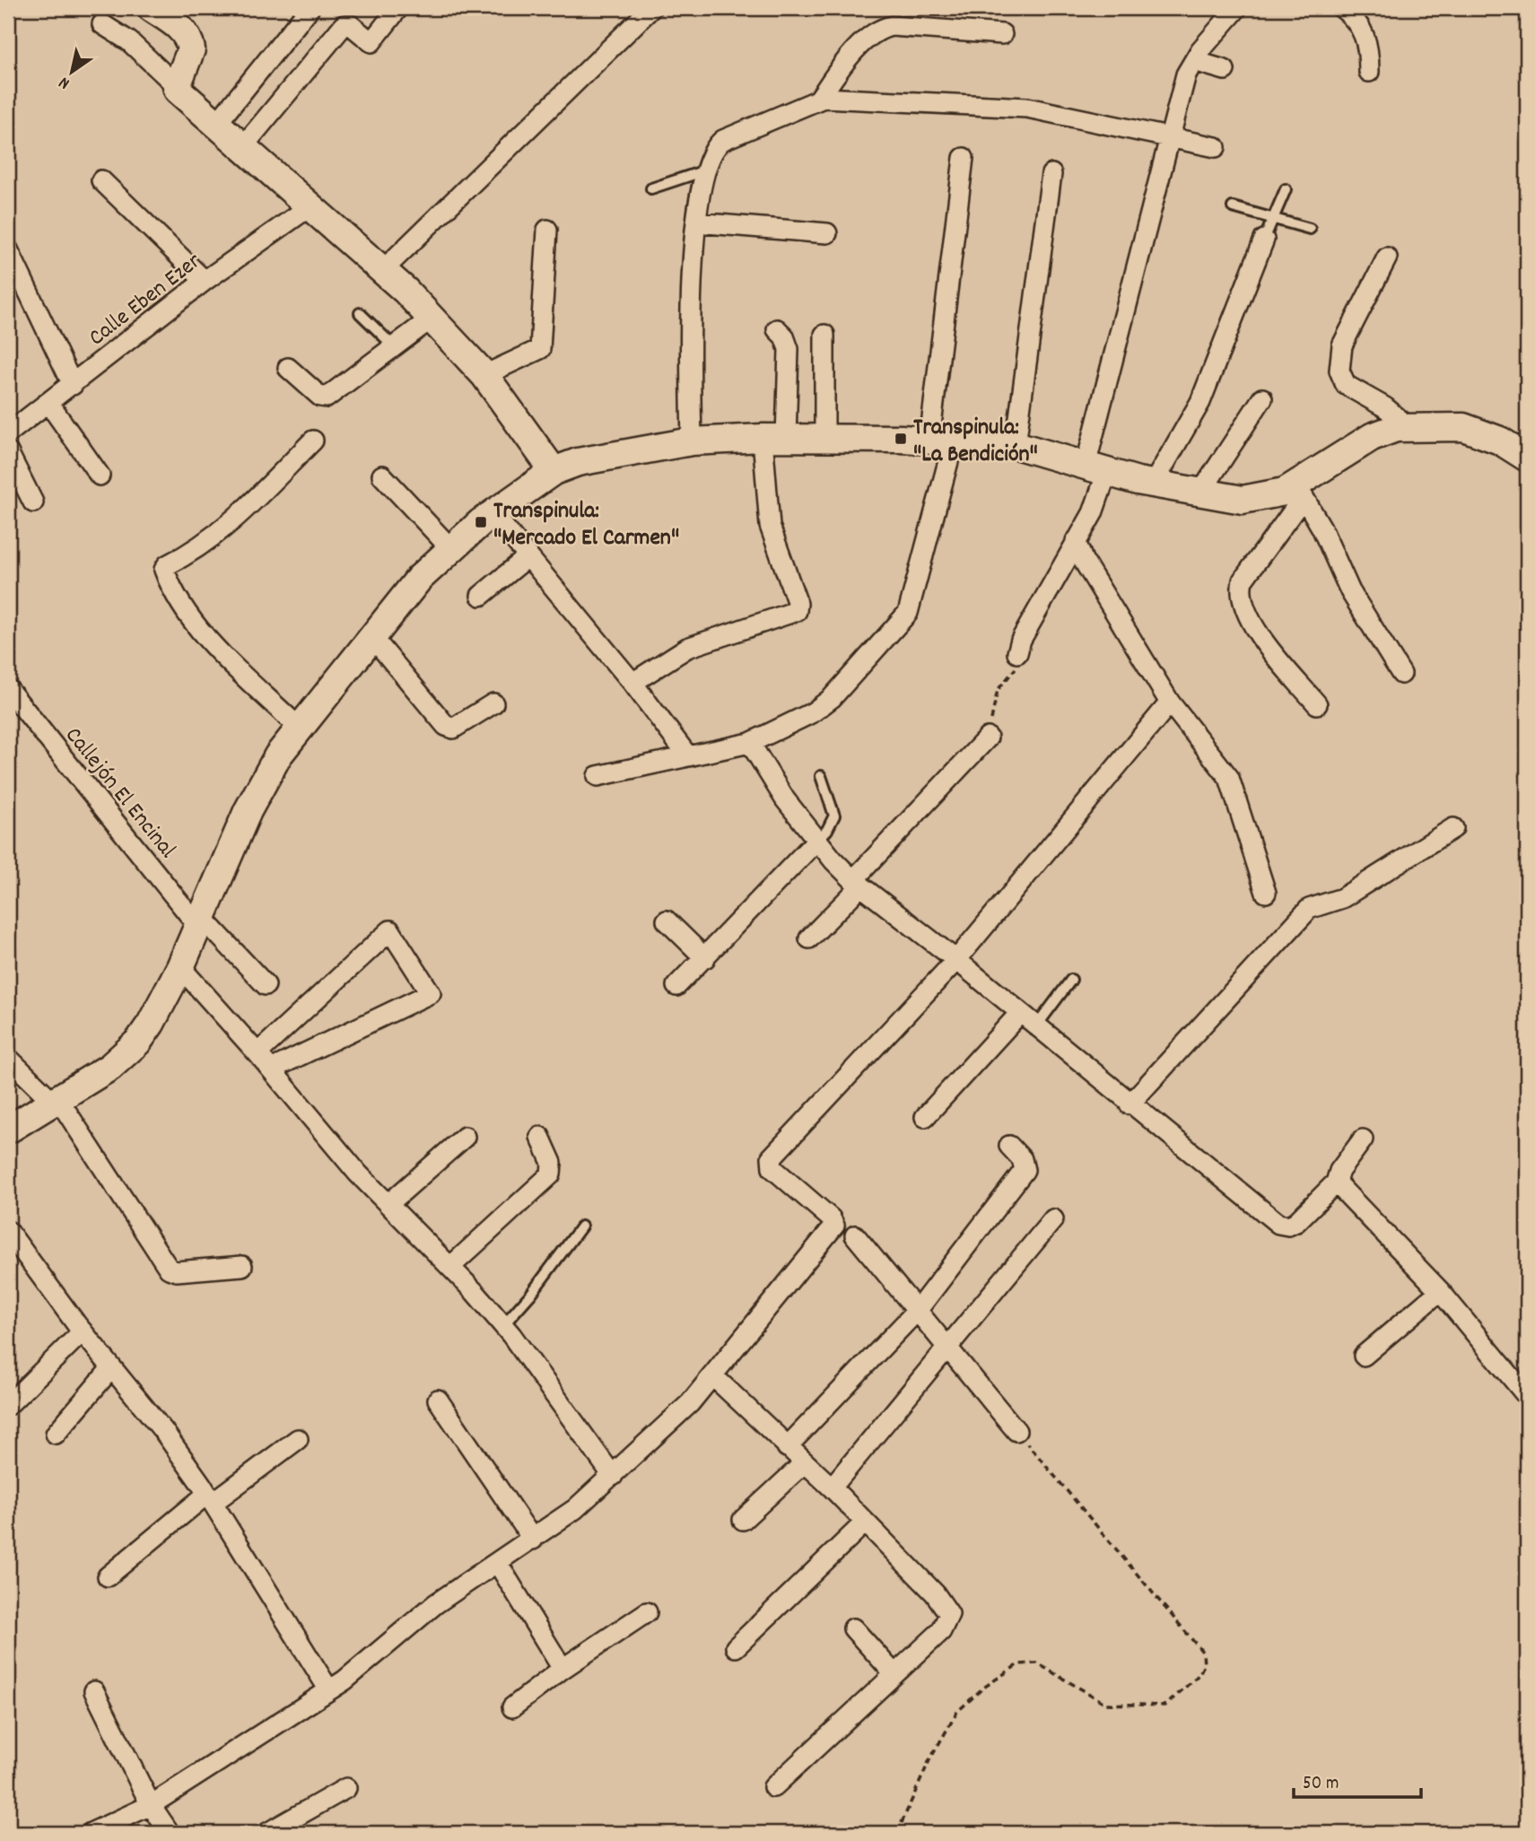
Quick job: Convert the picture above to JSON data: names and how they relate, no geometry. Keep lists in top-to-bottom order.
{
  "streets": {
    "street": ["Calle Eben Ezer", "Callejón El Encinal"]
  },
  "places": {
    "transit": ["Transpinula: \"La Bendición\"", "Transpinula: \"Mercado El Carmen\""]
  },
  "scale_bar": "50 m",
  "north": "bottom left"
}
